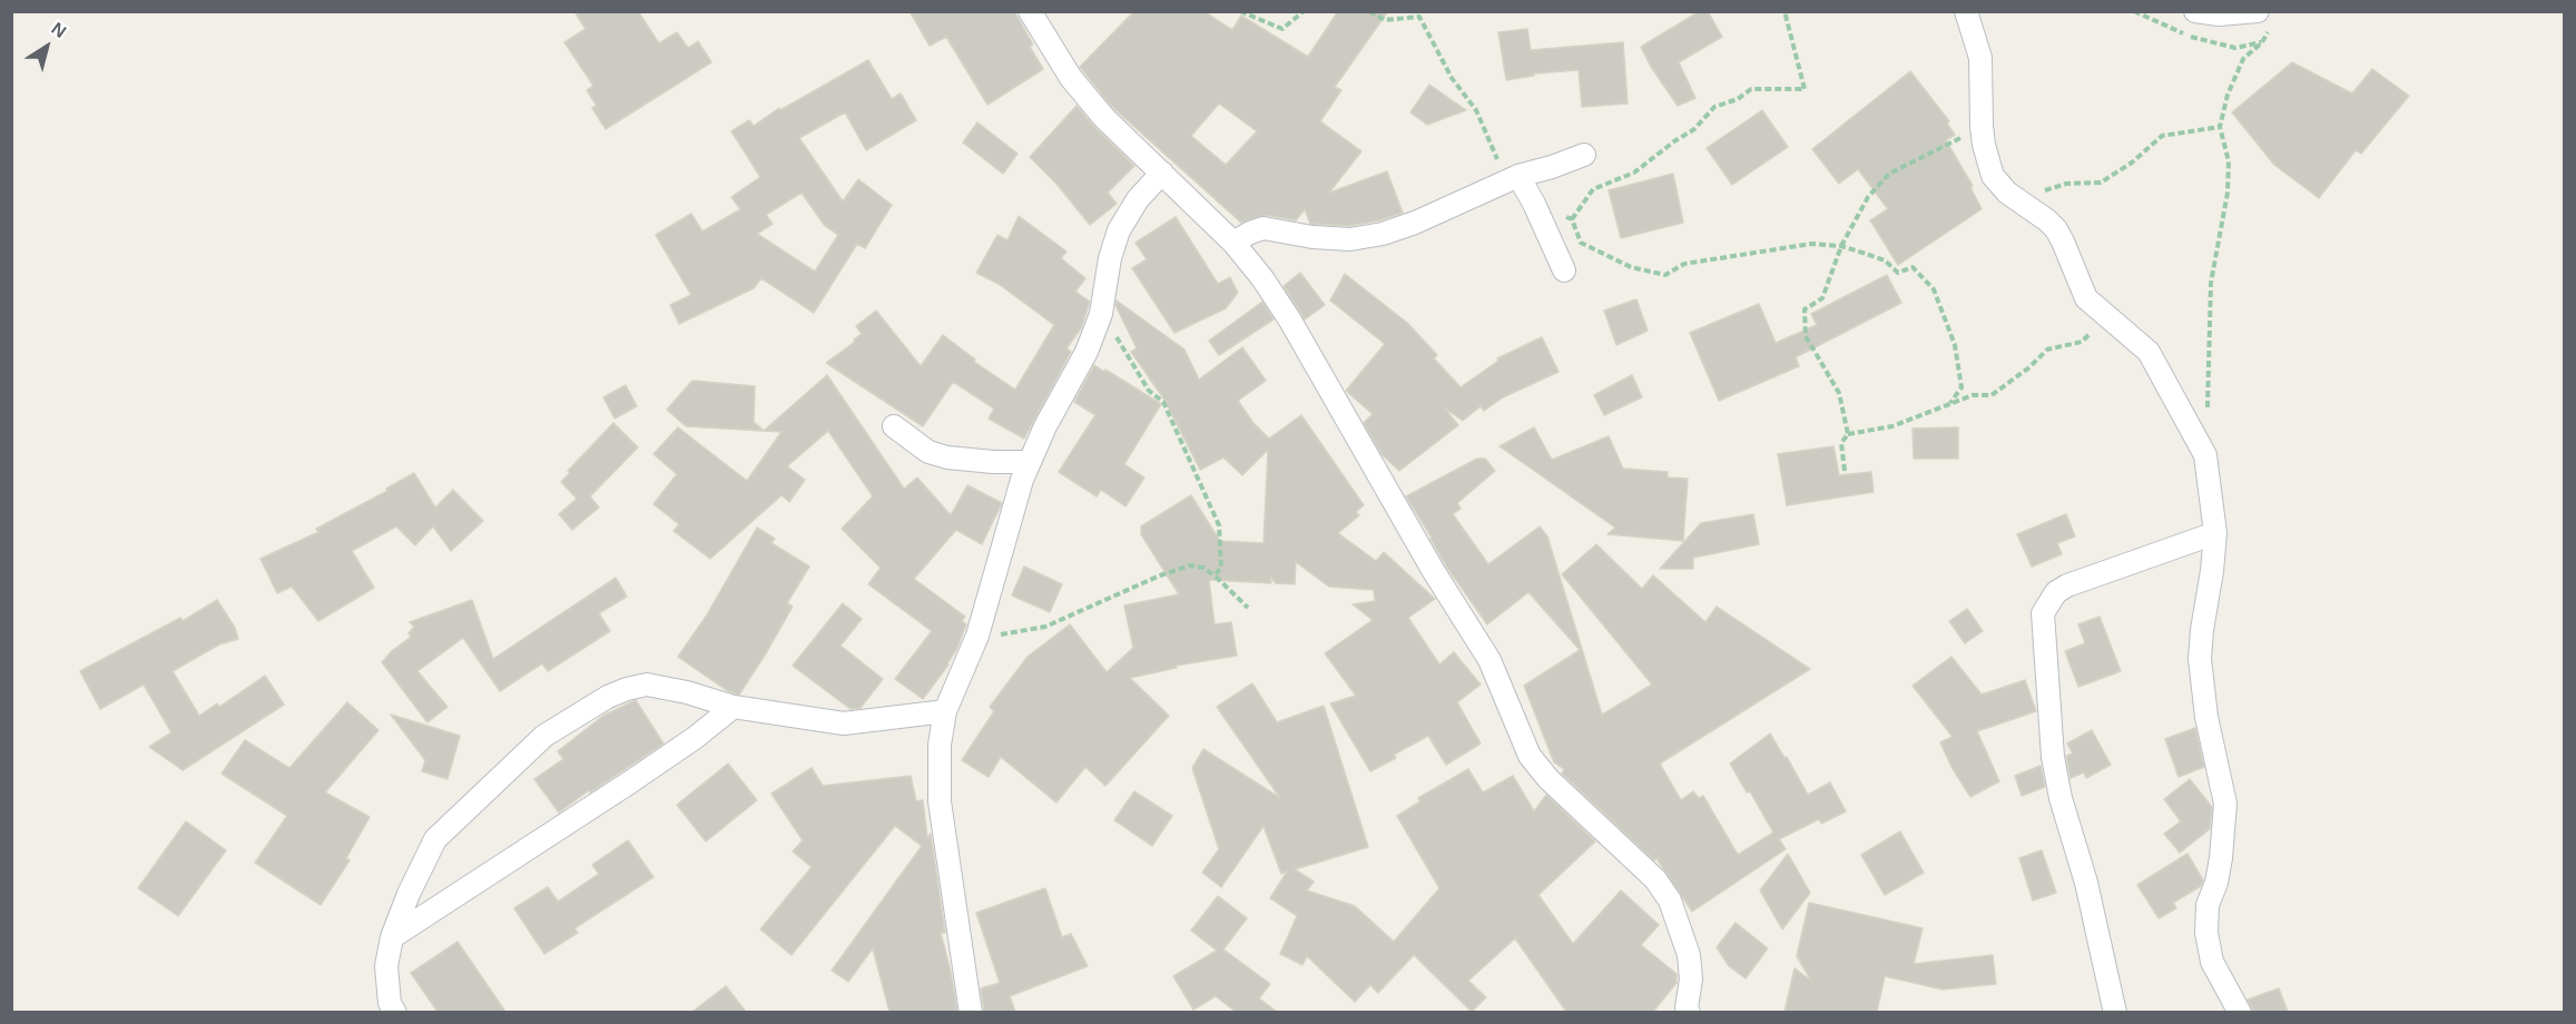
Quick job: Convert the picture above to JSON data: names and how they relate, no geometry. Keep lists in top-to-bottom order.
{
  "north": "top right"
}
